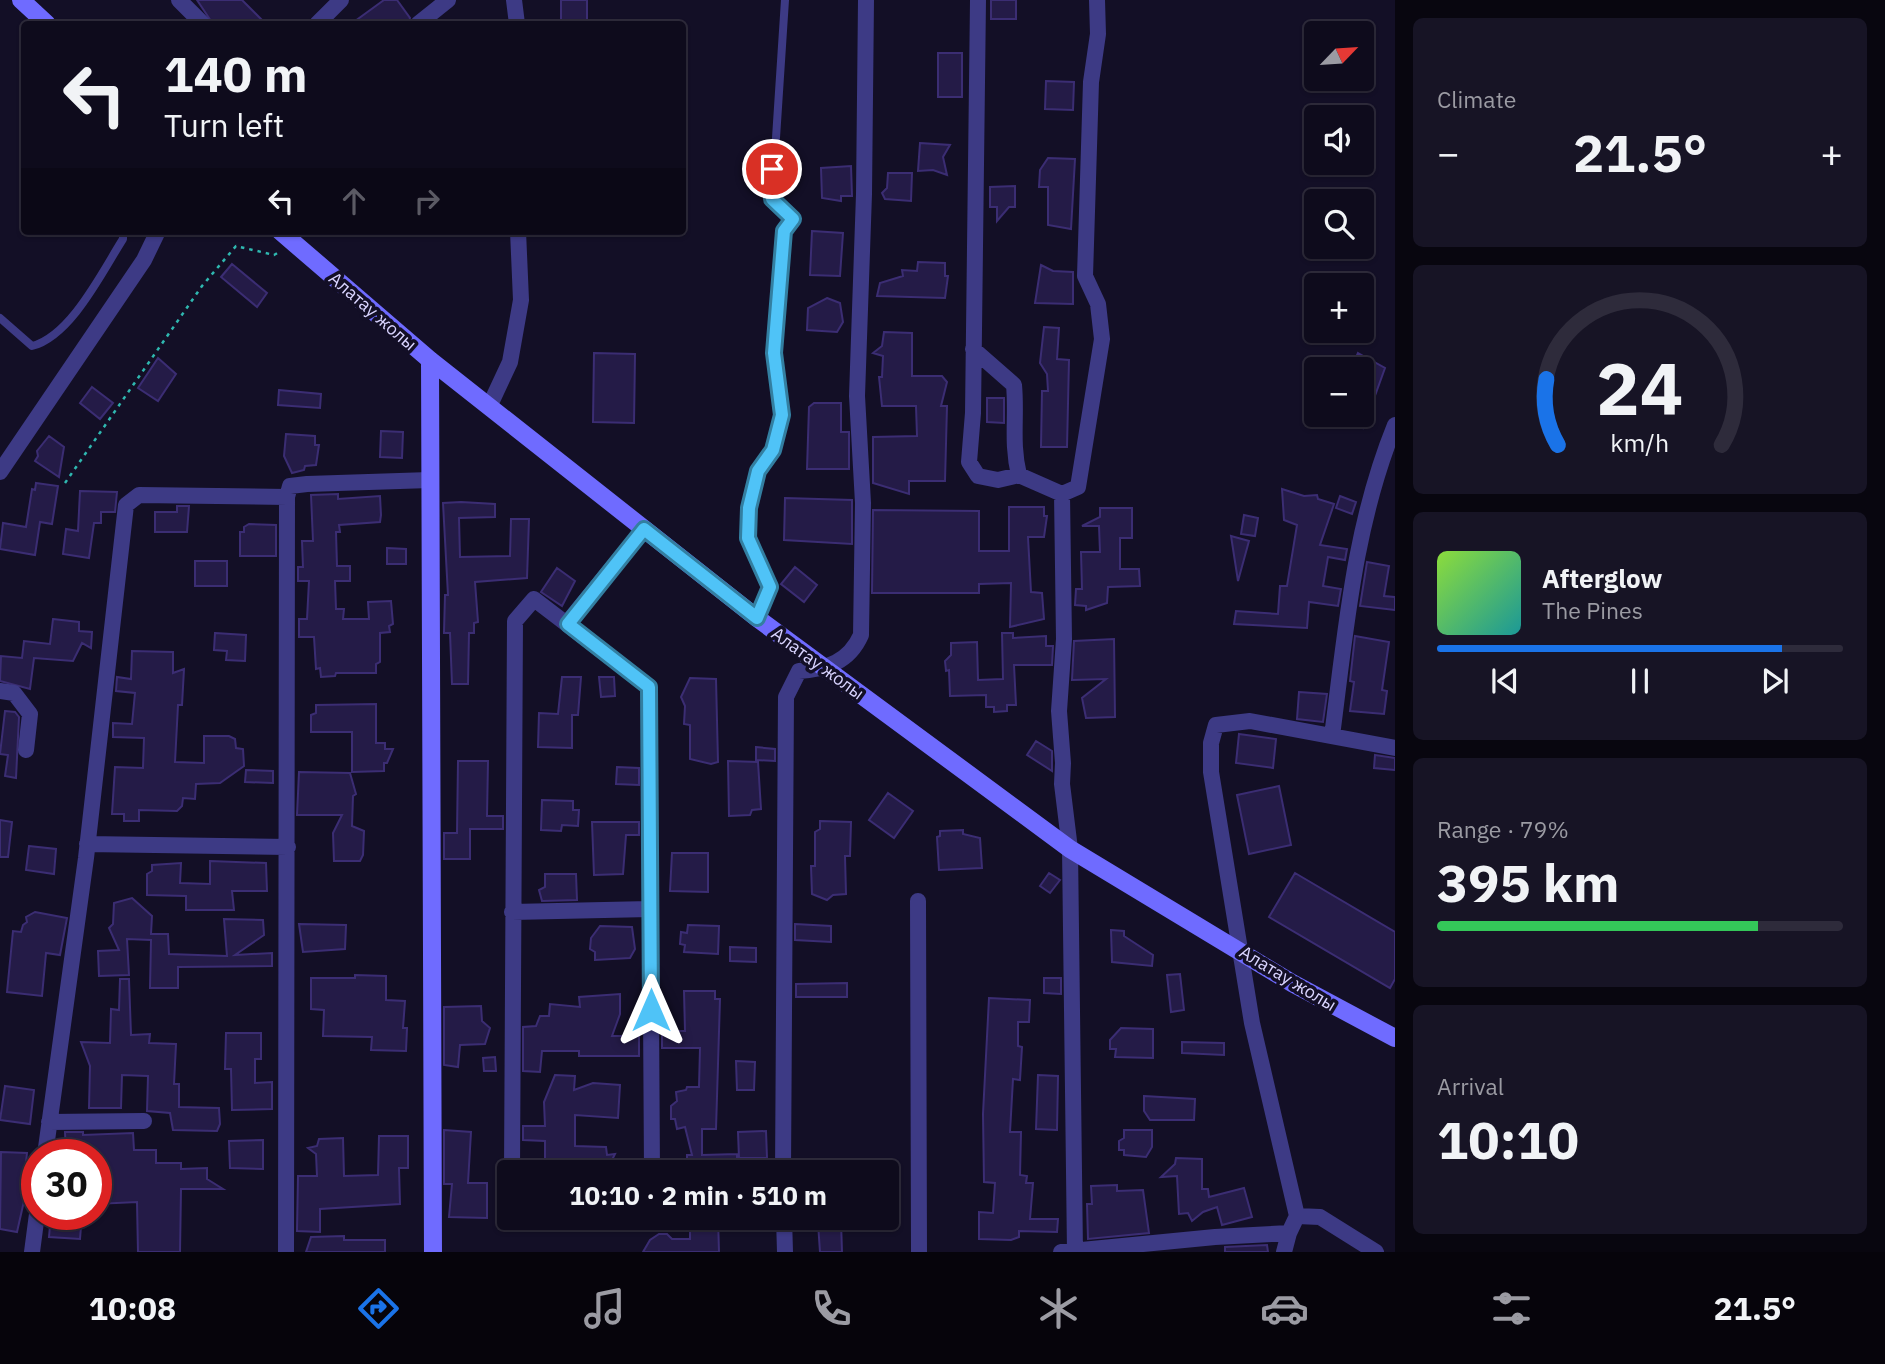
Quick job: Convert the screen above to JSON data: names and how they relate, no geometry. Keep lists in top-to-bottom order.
{
  "streets": {
    "main road": ["Алатау жолы"]
  },
  "north": "top right",
  "page": {
    "tile": [
      "Climate",
      ["Range · 79%", "395 km"],
      ["Arrival", "10:10"]
    ],
    "map_buttons": ["+", "−"],
    "turn": ["140 m", "Turn left"],
    "heat": ["−", "21.5°", "+"],
    "song": ["Afterglow", "The Pines"],
    "limit": "30",
    "trip": "10:10 · 2 min · 510 m",
    "tabs": ["10:08", "21.5°"],
    "gauge": ["24", "km/h"]
  }
}
